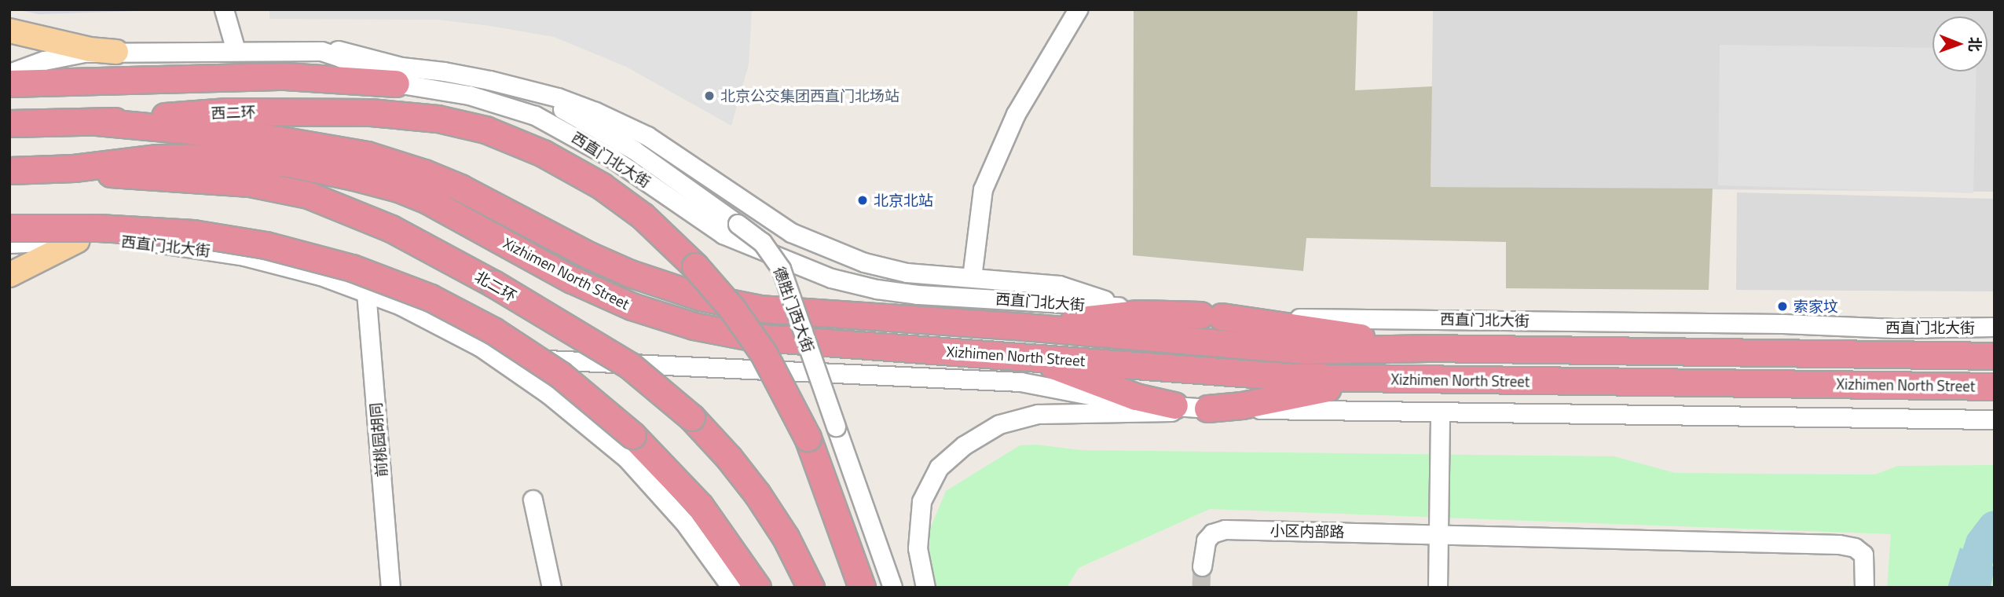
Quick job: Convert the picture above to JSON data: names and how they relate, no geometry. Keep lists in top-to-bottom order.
{
  "streets": {
    "highway": ["西二环", "Xizhimen North Street", "北二环"],
    "street": [
      "西直门北大街",
      "德胜门西大街",
      "前桃园胡同",
      "小区内部路"
    ]
  },
  "crossings": [
    ["西二环", "Xizhimen North Street"],
    ["西直门北大街", "前桃园胡同"],
    ["Xizhimen North Street", "北二环"]
  ],
  "places": ["北京公交集团西直门北场站", "北京北站", "索家坟"],
  "north": "right"
}
